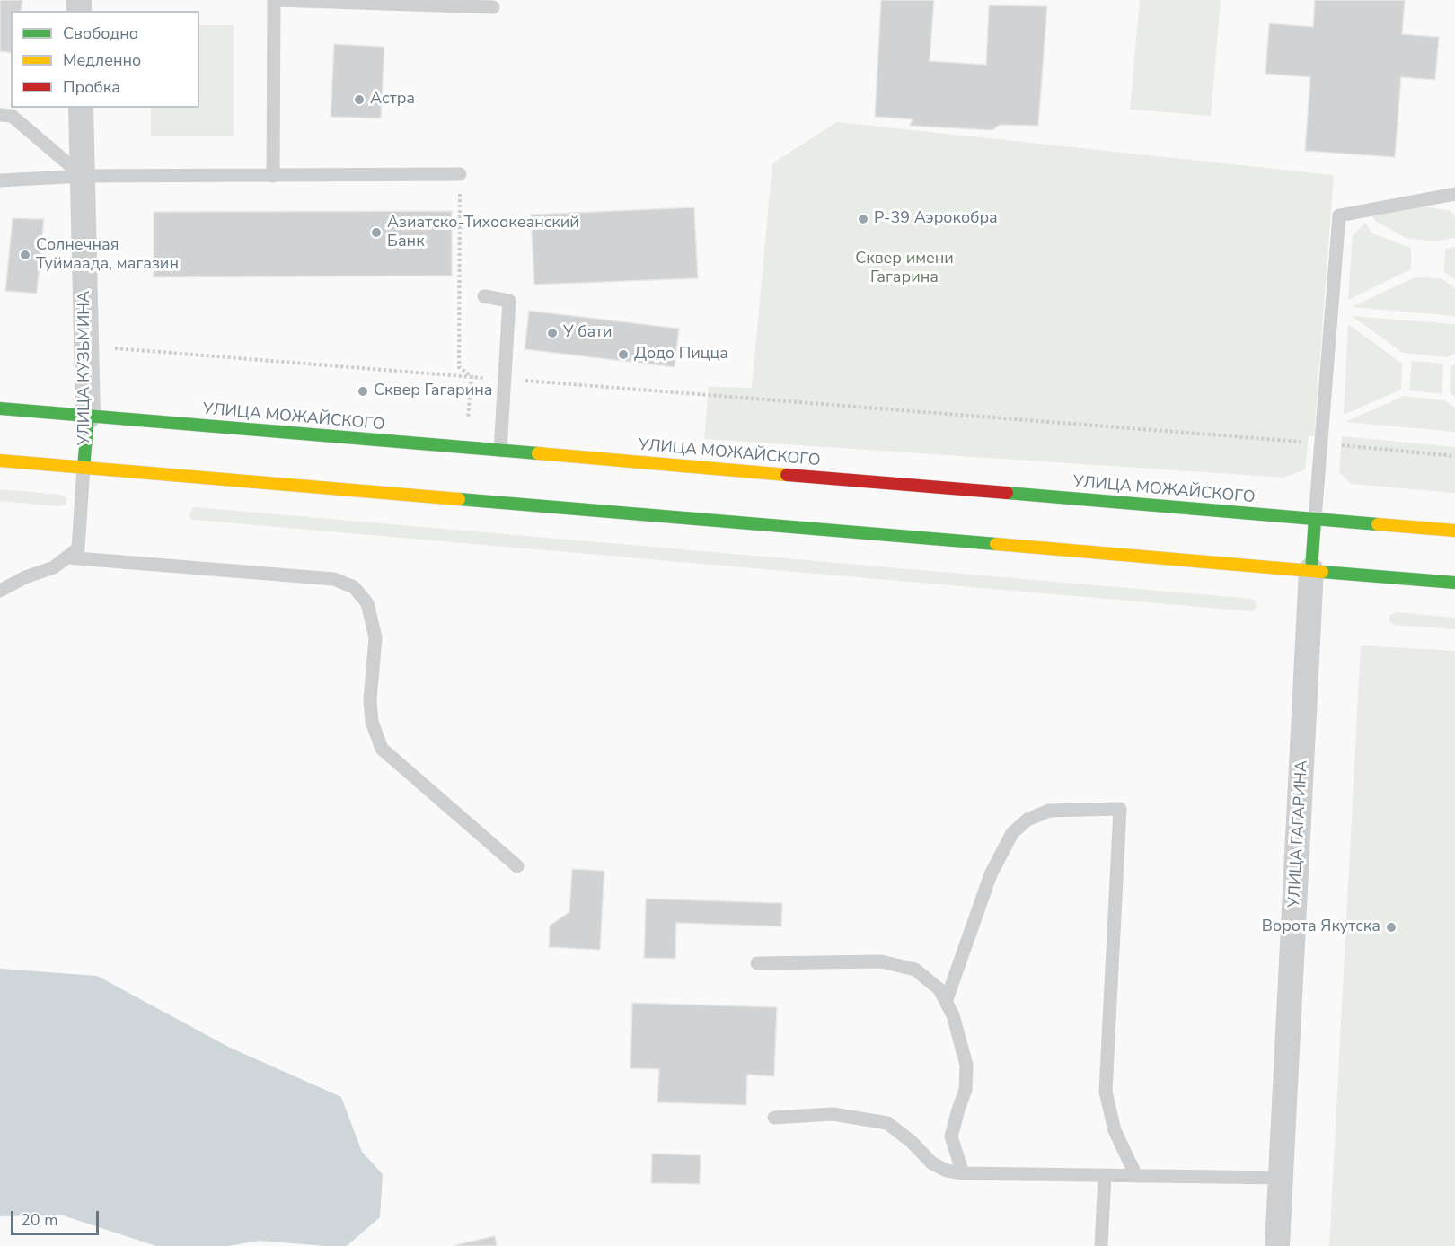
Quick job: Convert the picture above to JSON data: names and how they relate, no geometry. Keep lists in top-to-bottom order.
{
  "streets": {
    "main road": ["УЛИЦА КУЗЬМИНА", "УЛИЦА МОЖАЙСКОГО", "УЛИЦА ГАГАРИНА"]
  },
  "crossings": [
    ["УЛИЦА КУЗЬМИНА", "УЛИЦА МОЖАЙСКОГО"],
    ["УЛИЦА МОЖАЙСКОГО", "УЛИЦА ГАГАРИНА"]
  ],
  "parks": ["Сквер имени Гагарина"],
  "places": [
    "Астра",
    "P-39 Аэрокобра",
    "Азиатско-Тихоокеанский Банк",
    "Солнечная Туймаада, магазин",
    "У бати",
    "Додо Пицца",
    "Сквер Гагарина",
    "Ворота Якутска"
  ],
  "legend": ["Свободно", "Медленно", "Пробка"],
  "scale_bar": "20 m"
}
